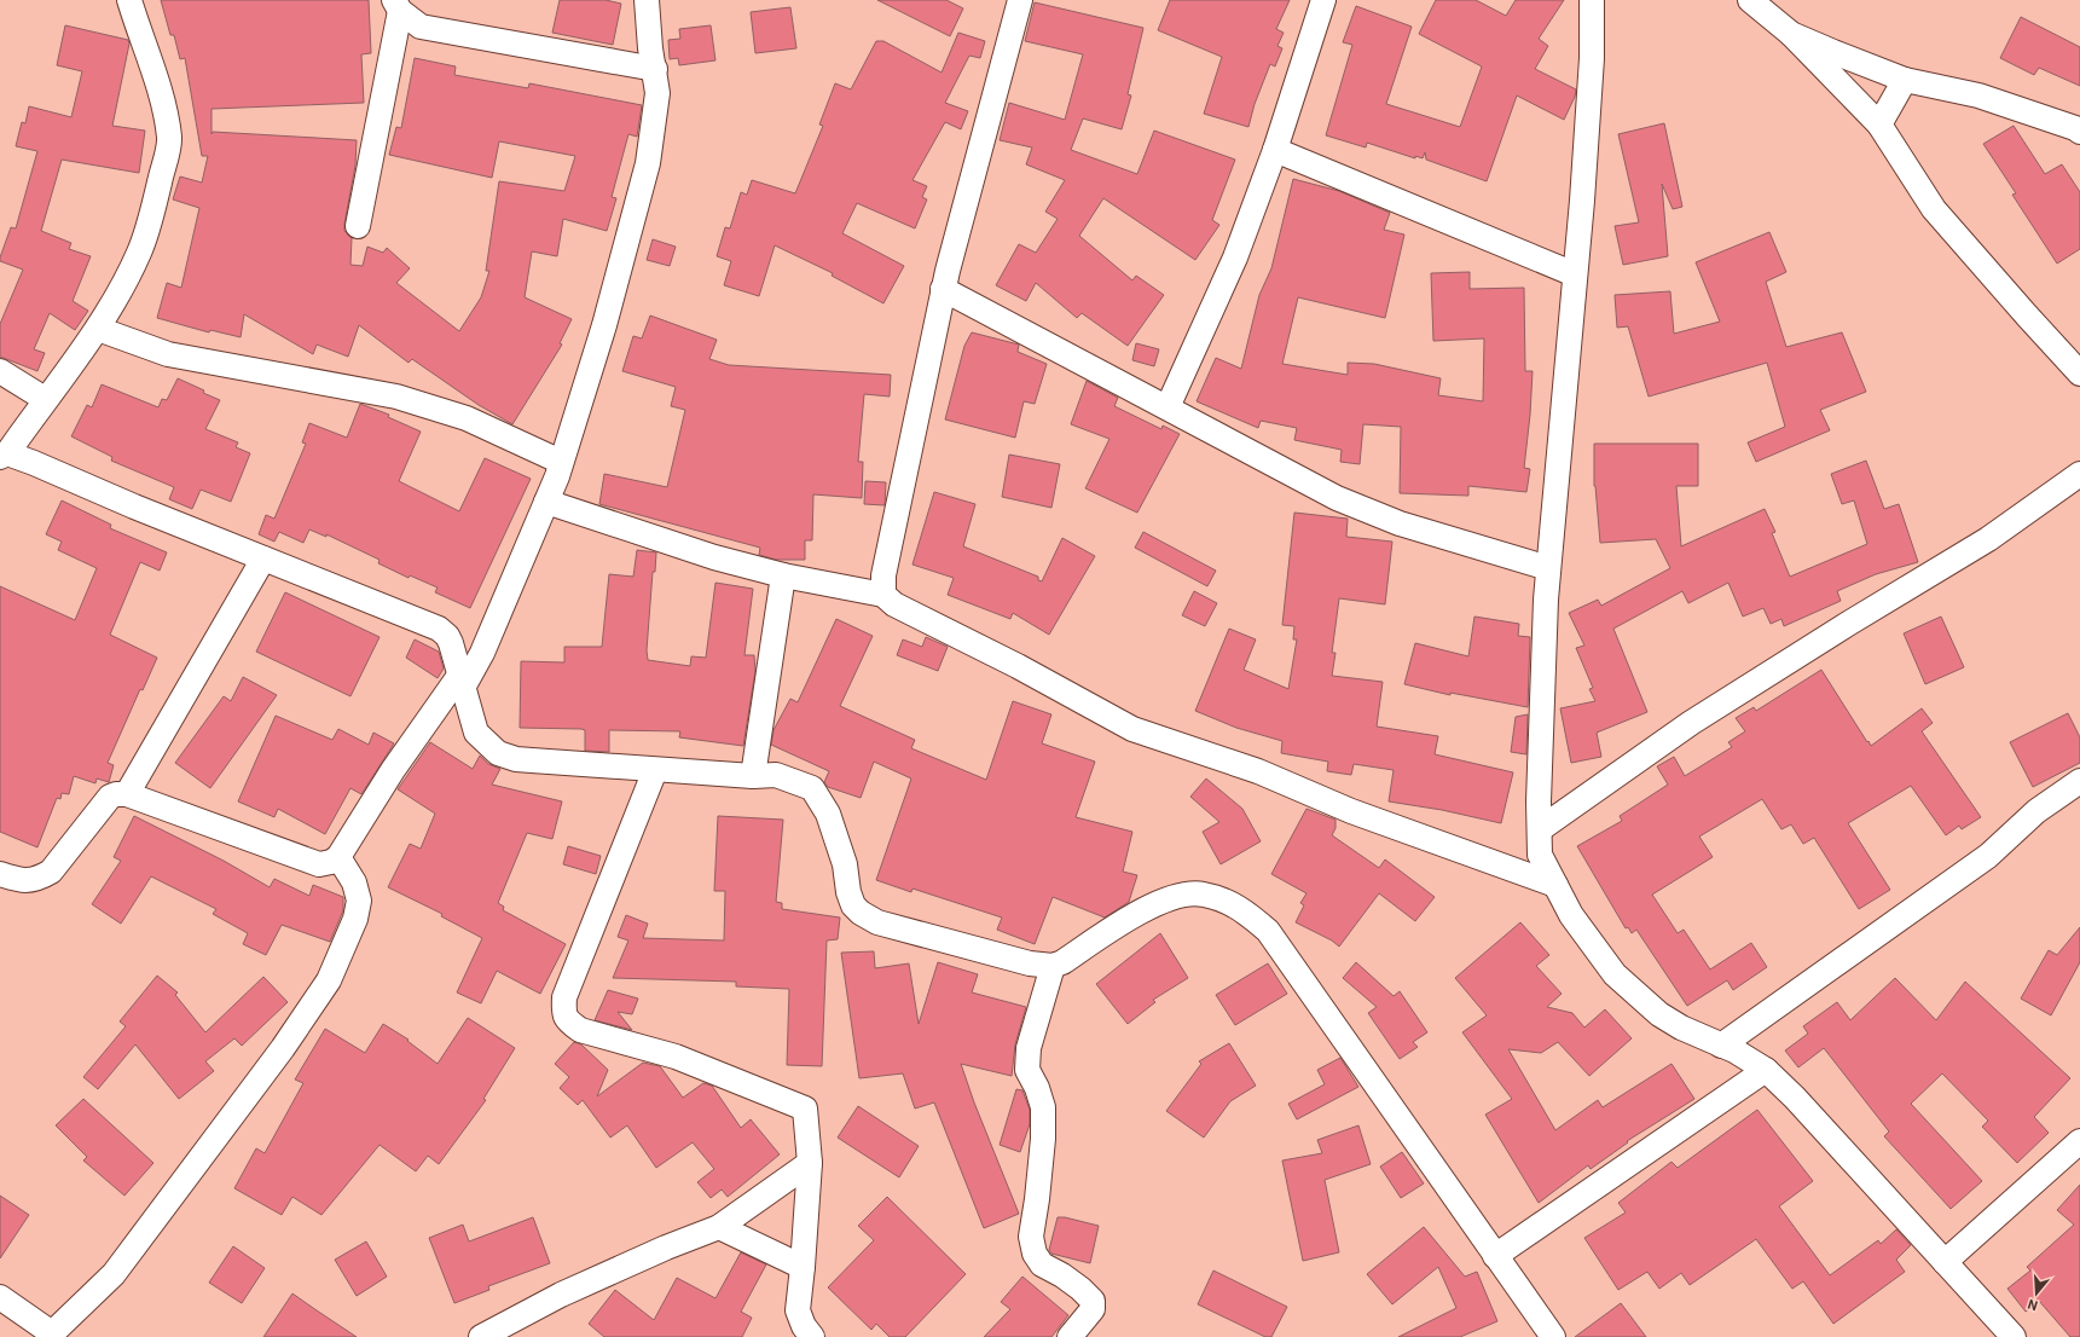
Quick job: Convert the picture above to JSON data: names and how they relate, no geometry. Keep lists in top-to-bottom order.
{
  "north": "bottom"
}
